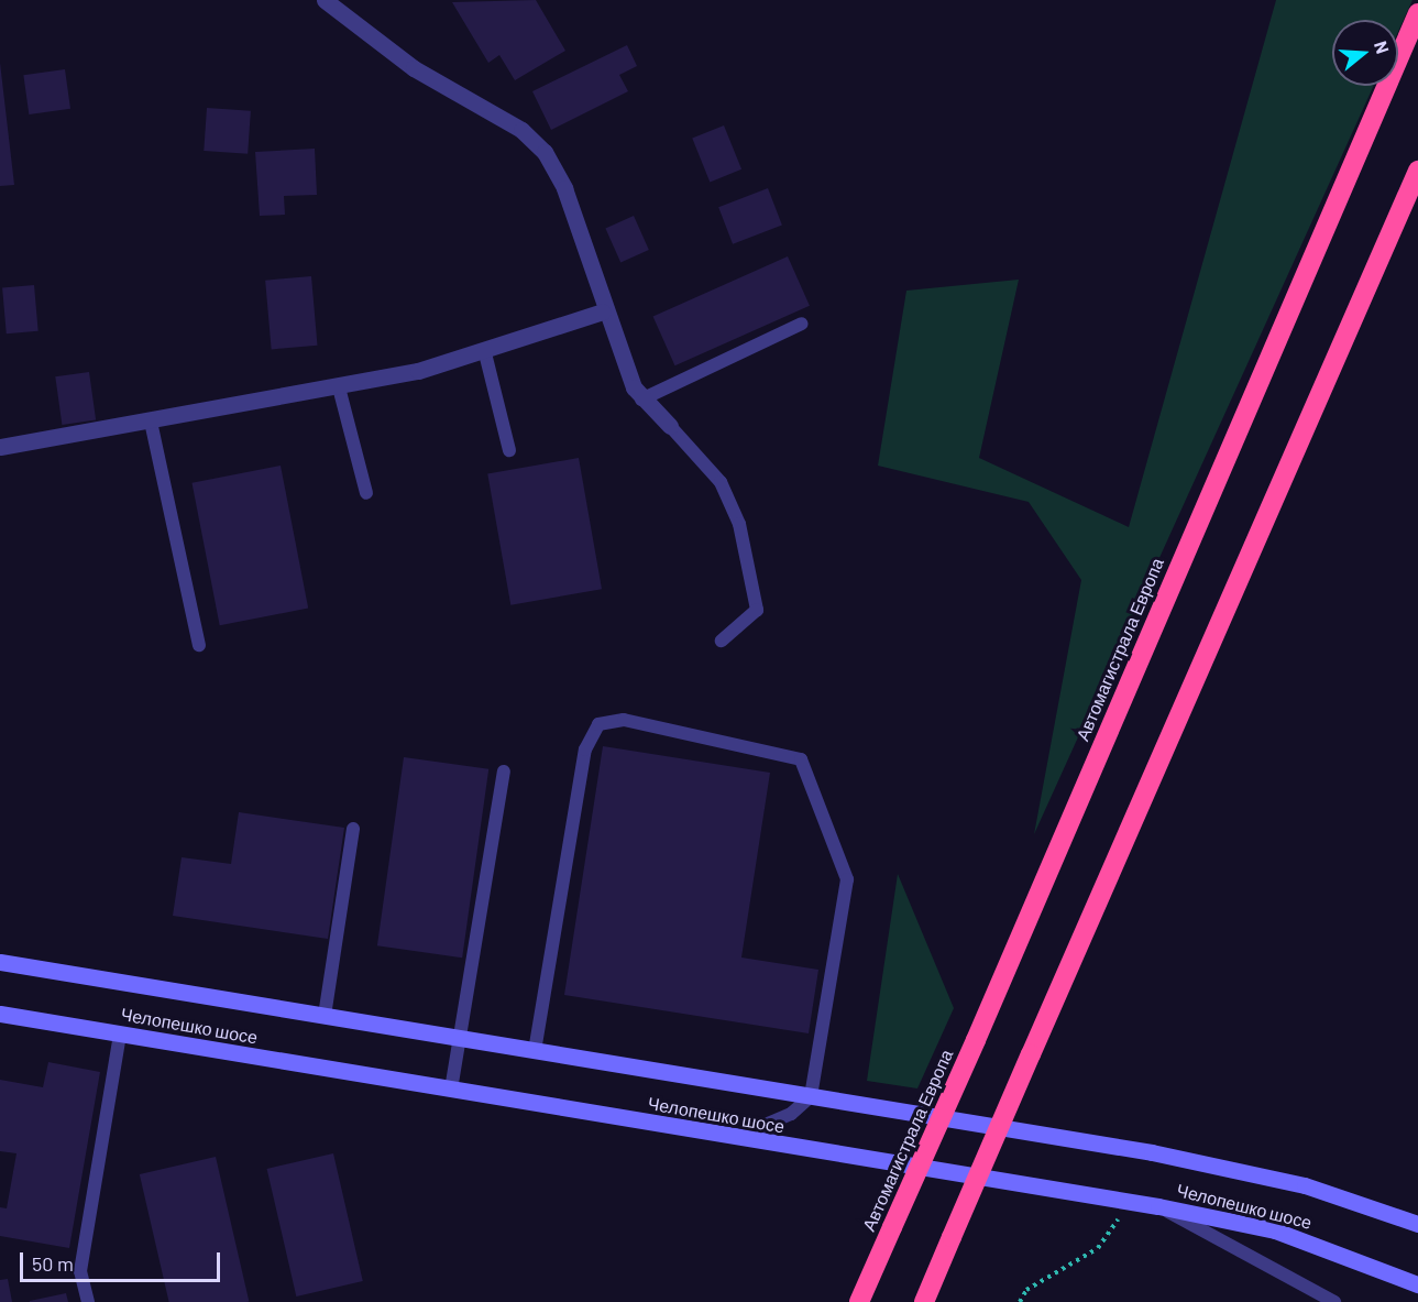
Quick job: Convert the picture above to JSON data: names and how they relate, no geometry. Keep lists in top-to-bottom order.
{
  "streets": {
    "highway": ["Автомагистрала Европа"],
    "main road": ["Челопешко шосе"]
  },
  "scale_bar": "50 m",
  "north": "right"
}
